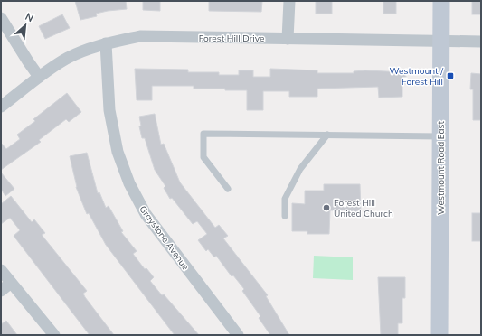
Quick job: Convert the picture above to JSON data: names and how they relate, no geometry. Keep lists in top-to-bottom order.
{
  "streets": {
    "main road": ["Westmount Road East"],
    "street": ["Forest Hill Drive", "Graystone Avenue"]
  },
  "crossings": [
    ["Forest Hill Drive", "Westmount Road East"],
    ["Forest Hill Drive", "Graystone Avenue"]
  ],
  "places": {
    "transit": ["Westmount / Forest Hill"],
    "other": ["Forest Hill United Church"]
  },
  "north": "top right"
}
